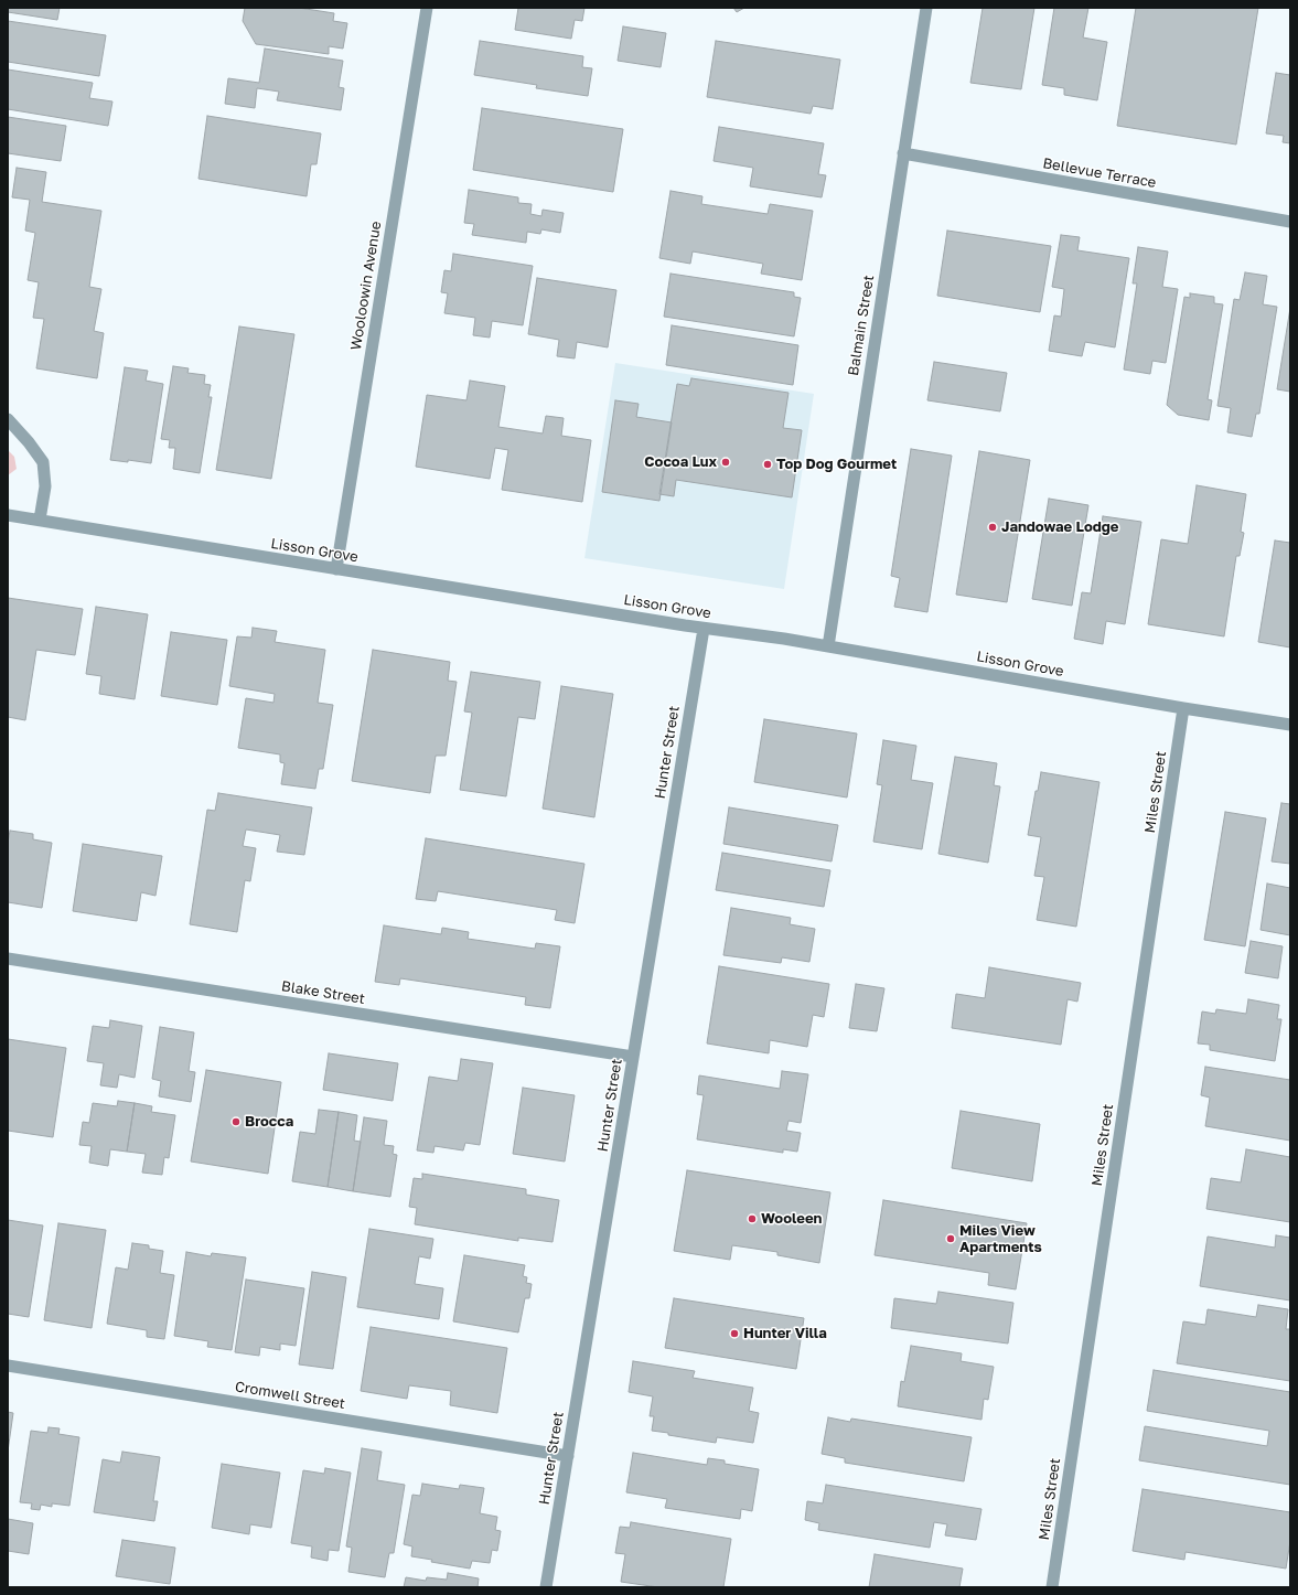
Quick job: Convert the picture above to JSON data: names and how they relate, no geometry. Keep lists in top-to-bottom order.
{
  "streets": {
    "street": [
      "Bellevue Terrace",
      "Wooloowin Avenue",
      "Balmain Street",
      "Lisson Grove",
      "Hunter Street",
      "Miles Street",
      "Blake Street",
      "Cromwell Street"
    ]
  },
  "crossings": [
    ["Bellevue Terrace", "Balmain Street"],
    ["Wooloowin Avenue", "Lisson Grove"],
    ["Balmain Street", "Lisson Grove"],
    ["Lisson Grove", "Hunter Street"],
    ["Lisson Grove", "Miles Street"],
    ["Hunter Street", "Blake Street"],
    ["Hunter Street", "Cromwell Street"]
  ],
  "places": [
    "Cocoa Lux",
    "Top Dog Gourmet",
    "Jandowae Lodge",
    "Brocca",
    "Wooleen",
    "Miles View Apartments",
    "Hunter Villa"
  ]
}
